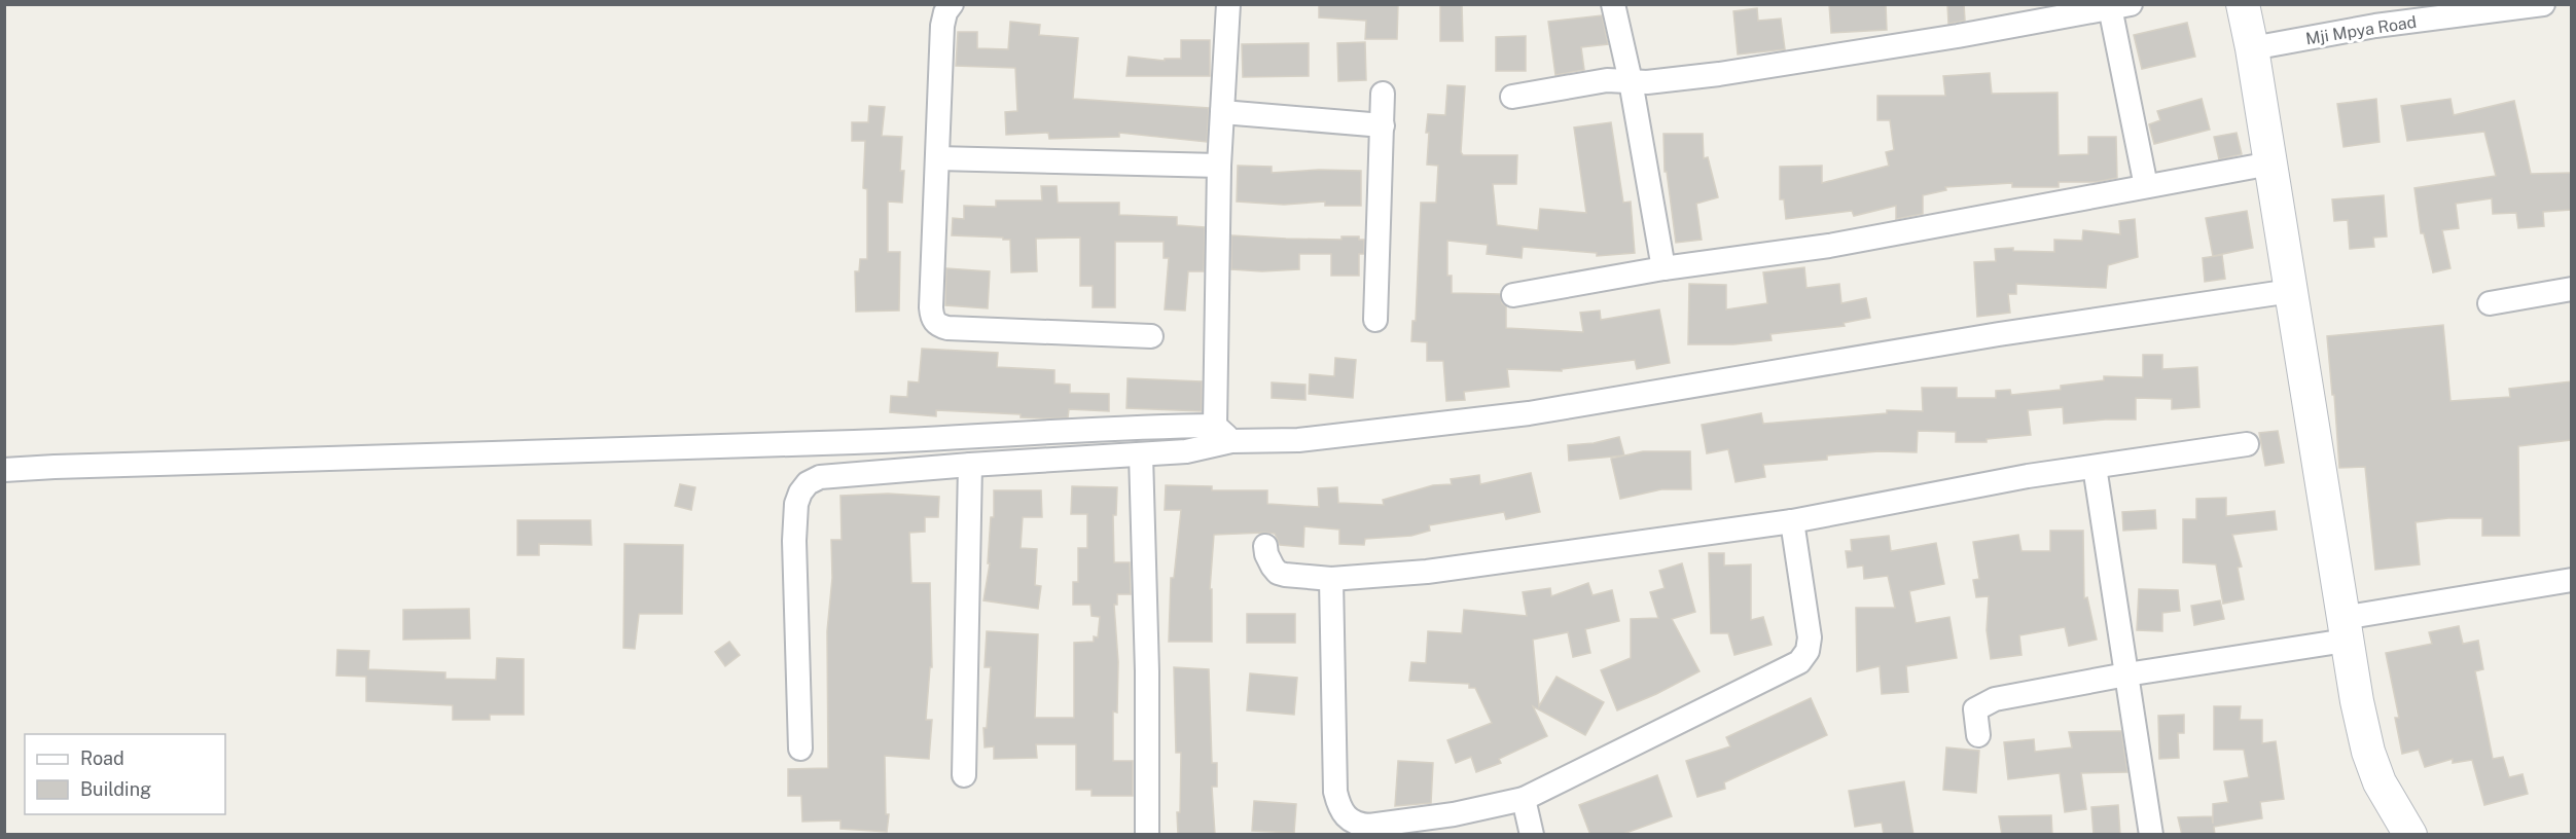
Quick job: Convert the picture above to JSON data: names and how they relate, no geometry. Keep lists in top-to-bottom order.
{
  "streets": {
    "street": ["Mji Mpya Road"]
  },
  "legend": ["Road", "Building"]
}
